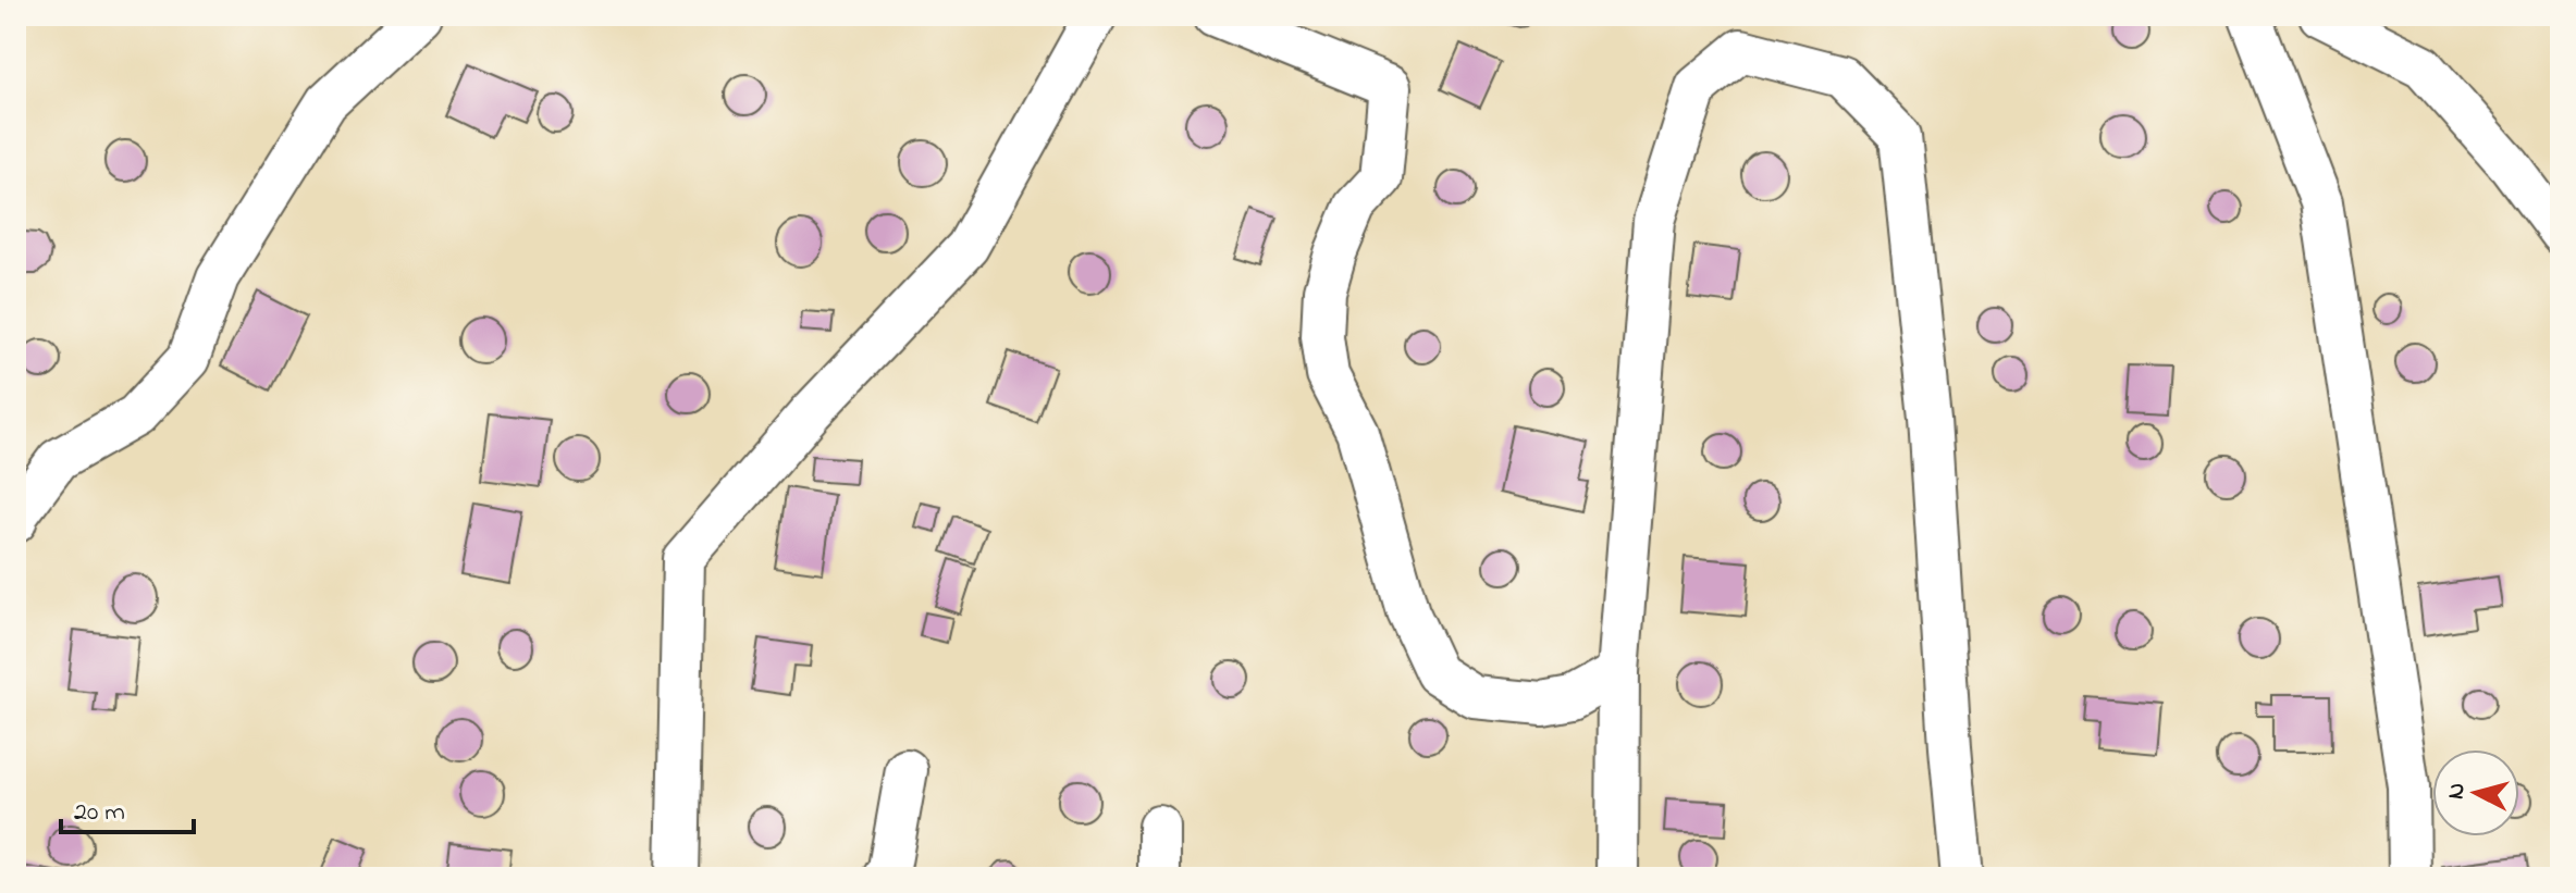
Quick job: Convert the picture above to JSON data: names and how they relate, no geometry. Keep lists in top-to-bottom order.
{
  "scale_bar": "20 m",
  "north": "left"
}
